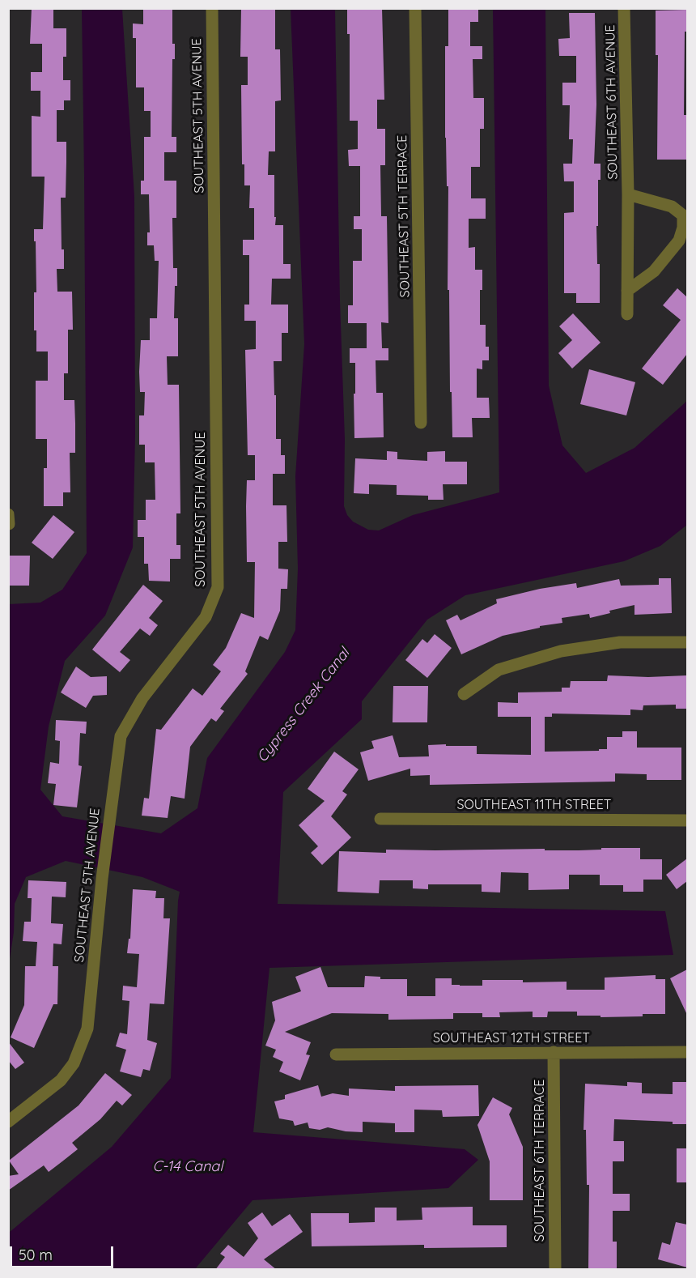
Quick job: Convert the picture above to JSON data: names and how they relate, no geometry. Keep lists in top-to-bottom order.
{
  "streets": {
    "street": [
      "SOUTHEAST 6TH AVENUE",
      "SOUTHEAST 5TH AVENUE",
      "SOUTHEAST 5TH TERRACE",
      "SOUTHEAST 11TH STREET",
      "SOUTHEAST 12TH STREET",
      "SOUTHEAST 6TH TERRACE"
    ]
  },
  "crossings": [
    ["SOUTHEAST 12TH STREET", "SOUTHEAST 6TH TERRACE"]
  ],
  "water": ["Cypress Creek Canal", "C-14 Canal"],
  "scale_bar": "50 m"
}
